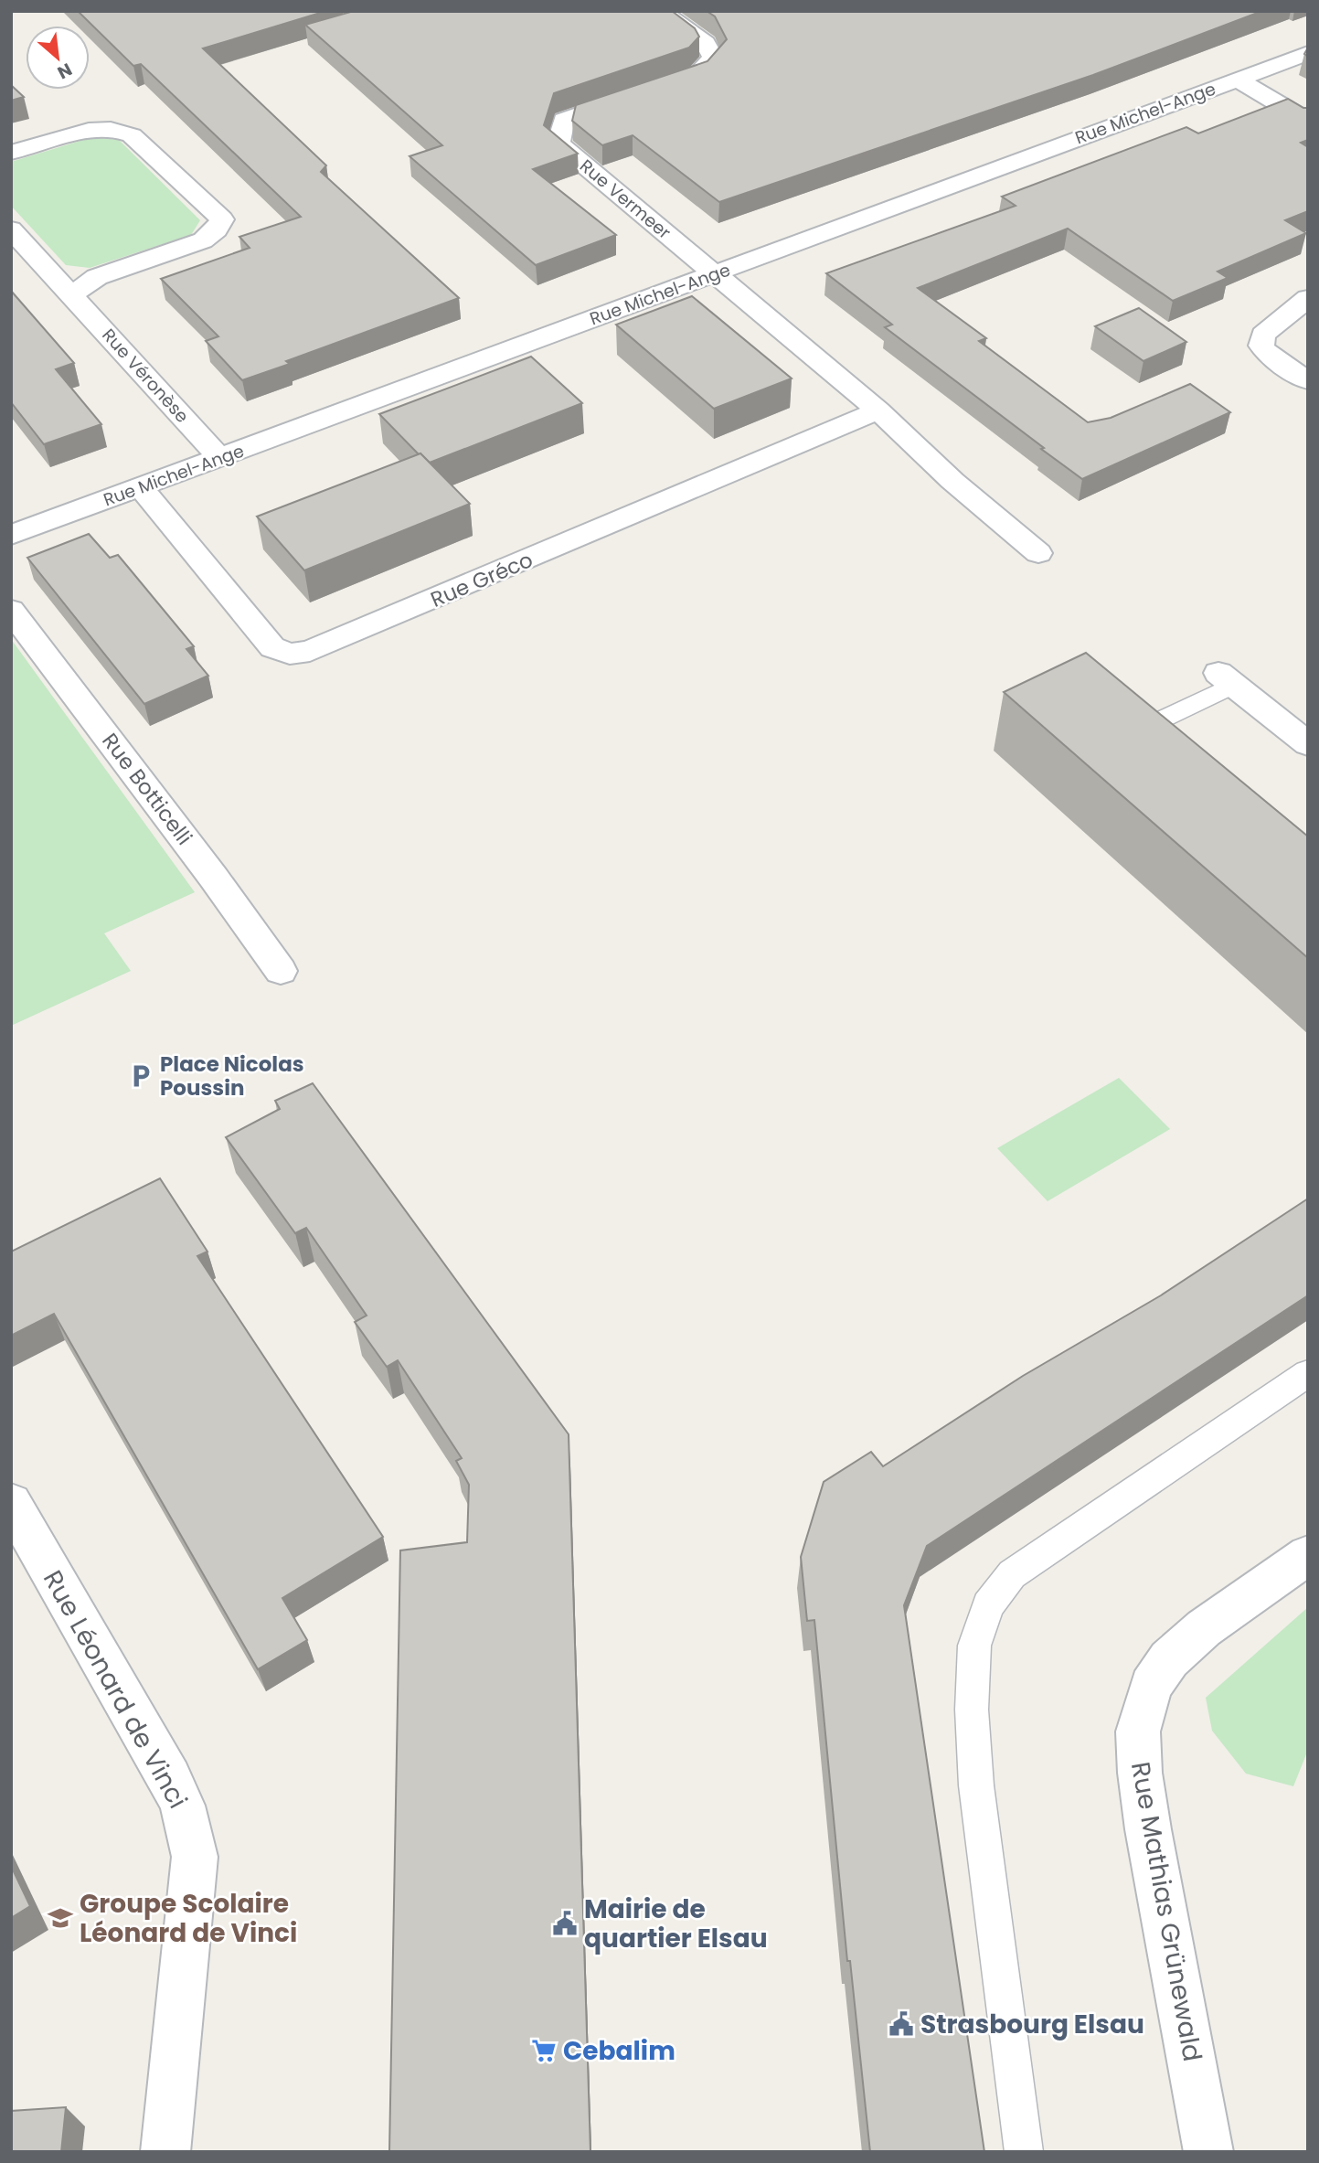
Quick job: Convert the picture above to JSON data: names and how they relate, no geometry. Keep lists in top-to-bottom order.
{
  "streets": {
    "street": [
      "Rue Michel-Ange",
      "Rue Vermeer",
      "Rue Véronèse",
      "Rue Gréco",
      "Rue Botticelli",
      "Rue Léonard de Vinci",
      "Rue Mathias Grünewald"
    ]
  },
  "crossings": [
    ["Rue Michel-Ange", "Rue Vermeer"],
    ["Rue Michel-Ange", "Rue Véronèse"],
    ["Rue Michel-Ange", "Rue Gréco"]
  ],
  "places": {
    "parking": ["Place Nicolas Poussin"],
    "school or university": ["Groupe Scolaire Léonard de Vinci"],
    "public building": ["Mairie de quartier Elsau", "Strasbourg Elsau"],
    "supermarket": ["Cebalim"]
  },
  "north": "bottom right"
}
